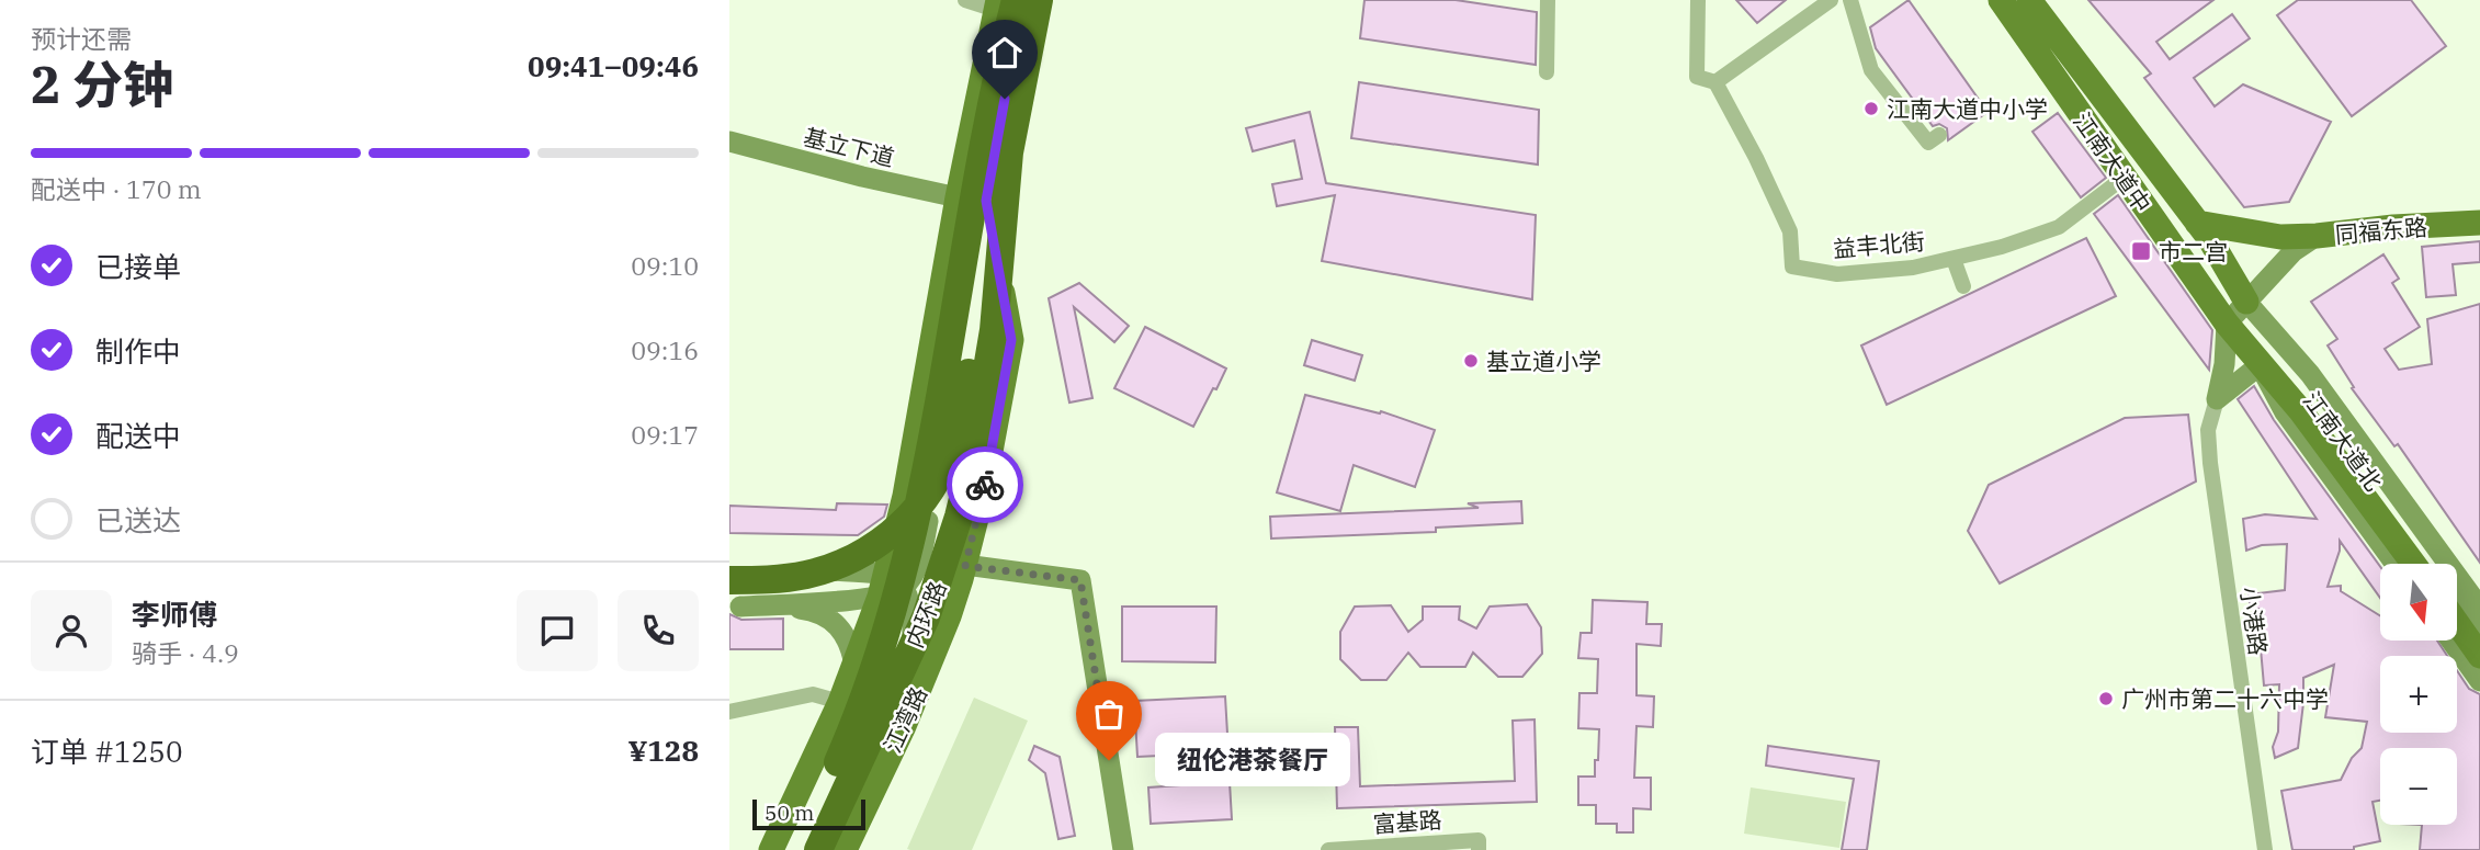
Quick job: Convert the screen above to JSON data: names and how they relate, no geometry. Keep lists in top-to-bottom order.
{
  "streets": {
    "highway": ["内环路"],
    "main road": [
      "基立下道",
      "江南大道中",
      "同福东路",
      "江南大道北",
      "江湾路"
    ],
    "street": ["益丰北街", "小港路", "富基路"]
  },
  "crossings": [
    ["江南大道中", "同福东路"],
    ["江南大道中", "益丰北街"],
    ["江南大道中", "江南大道北"],
    ["同福东路", "江南大道北"]
  ],
  "places": {
    "other": [
      "江南大道中小学",
      "基立道小学",
      "广州市第二十六中学",
      "纽伦港茶餐厅"
    ],
    "transit": ["市二宫"]
  },
  "scale_bar": "50 m",
  "north": "bottom",
  "page": {
    "heading": ["2 分钟", "预计还需", "09:41–09:46"],
    "panel": [
      "李师傅",
      "骑手 · 4.9",
      "订单 #1250",
      "¥128"
    ],
    "bar": "配送中 · 170 m",
    "list": [
      ["已接单", "09:10"],
      ["制作中", "09:16"],
      ["配送中", "09:17"],
      "已送达"
    ],
    "map_buttons": ["+", "−"],
    "bubble": "纽伦港茶餐厅",
    "scale": "50 m"
  }
}
